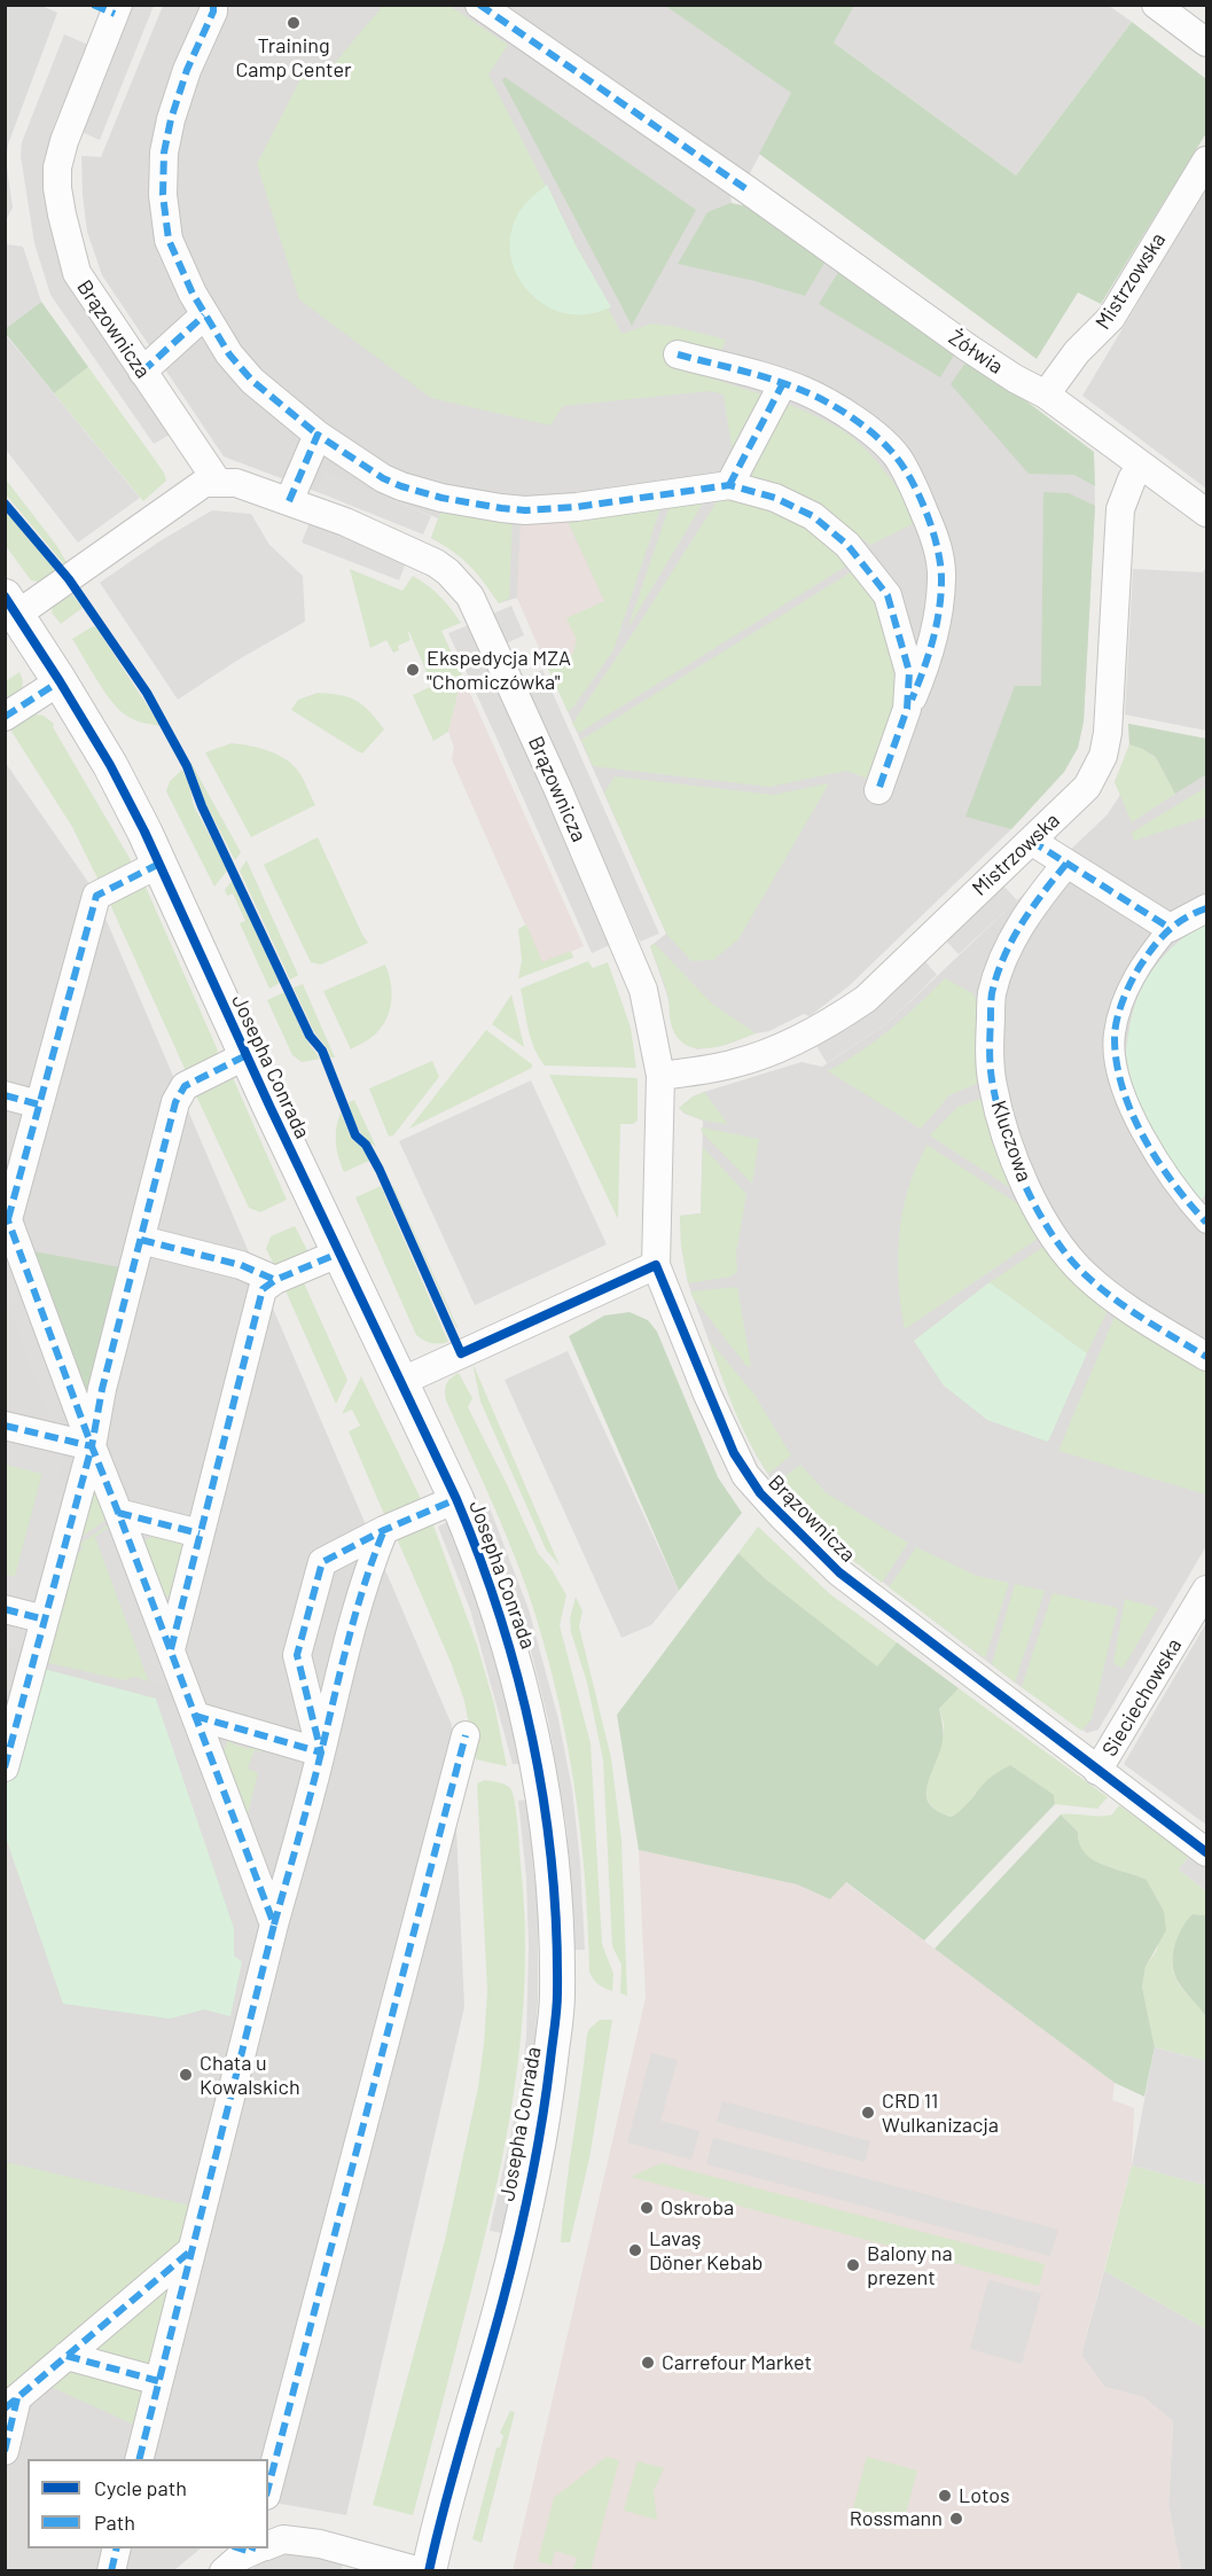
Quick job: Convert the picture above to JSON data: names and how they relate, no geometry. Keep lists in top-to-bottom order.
{
  "streets": {
    "street": [
      "Mistrzowska",
      "Brązownicza",
      "Żółwia",
      "Josepha Conrada",
      "Kluczowa",
      "Sieciechowska"
    ]
  },
  "crossings": [
    ["Mistrzowska", "Brązownicza"],
    ["Mistrzowska", "Żółwia"],
    ["Brązownicza", "Sieciechowska"]
  ],
  "places": [
    "Training Camp Center",
    "Ekspedycja MZA \"Chomiczówka\"",
    "Chata u Kowalskich",
    "CRD 11 Wulkanizacja",
    "Oskroba",
    "Lavaş Döner Kebab",
    "Balony na prezent",
    "Carrefour Market",
    "Lotos",
    "Rossmann"
  ],
  "legend": ["Cycle path", "Path"]
}
